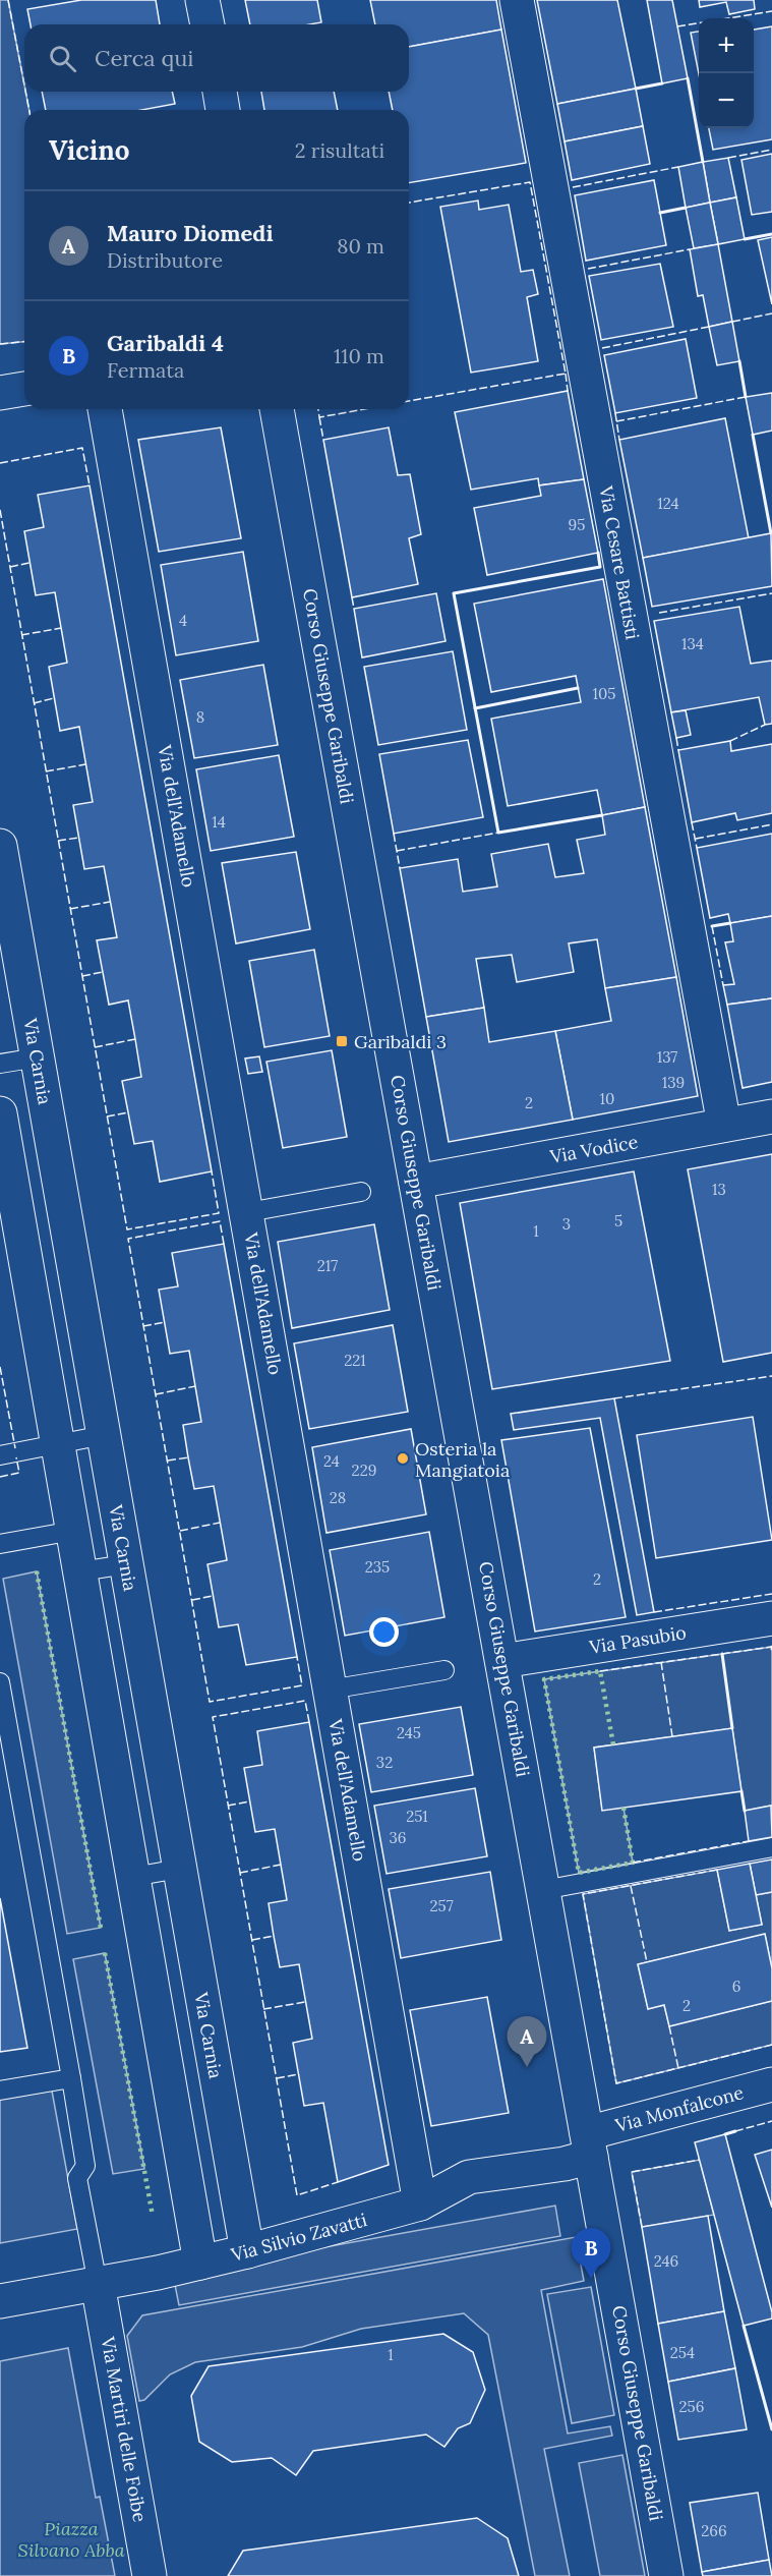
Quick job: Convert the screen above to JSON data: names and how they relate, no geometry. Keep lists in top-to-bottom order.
{
  "streets": {
    "street": [
      "Via Cesare Battisti",
      "Corso Giuseppe Garibaldi",
      "Via dell'Adamello",
      "Via Carnia",
      "Via Vodice",
      "Via Pasubio",
      "Via Monfalcone",
      "Via Silvio Zavatti",
      "Via Martiri delle Foibe"
    ]
  },
  "crossings": [
    ["Via Cesare Battisti", "Via Vodice"],
    ["Corso Giuseppe Garibaldi", "Via Vodice"],
    ["Corso Giuseppe Garibaldi", "Via Pasubio"],
    ["Corso Giuseppe Garibaldi", "Via Monfalcone"],
    ["Corso Giuseppe Garibaldi", "Via Silvio Zavatti"],
    ["Via dell'Adamello", "Via Silvio Zavatti"],
    ["Via Carnia", "Via Silvio Zavatti"],
    ["Via Monfalcone", "Via Silvio Zavatti"],
    ["Via Silvio Zavatti", "Via Martiri delle Foibe"]
  ],
  "parks": ["Piazza Silvano Abba"],
  "places": {
    "transit": ["Garibaldi 3"],
    "other": ["Osteria la Mangiatoia"]
  },
  "house_numbers": [
    "124",
    "95",
    "4",
    "134",
    "105",
    "8",
    "14",
    "137",
    "139",
    "10",
    "2",
    "13",
    "5",
    "3",
    "1",
    "217",
    "221",
    "24",
    "229",
    "28",
    "235",
    "2",
    "245",
    "32",
    "251",
    "36",
    "257",
    "6",
    "2",
    "246",
    "254",
    "1",
    "256",
    "266"
  ],
  "page": {
    "map_buttons": ["+", "−"],
    "search": "Cerca qui",
    "heading": ["Vicino", "2 risultati"],
    "list": [
      {
        "mark": "A",
        "name": "Mauro Diomedi",
        "note": "Distributore",
        "value": "80 m"
      },
      {
        "mark": "B",
        "name": "Garibaldi 4",
        "note": "Fermata",
        "value": "110 m"
      }
    ],
    "pins": ["A", "B"]
  }
}
